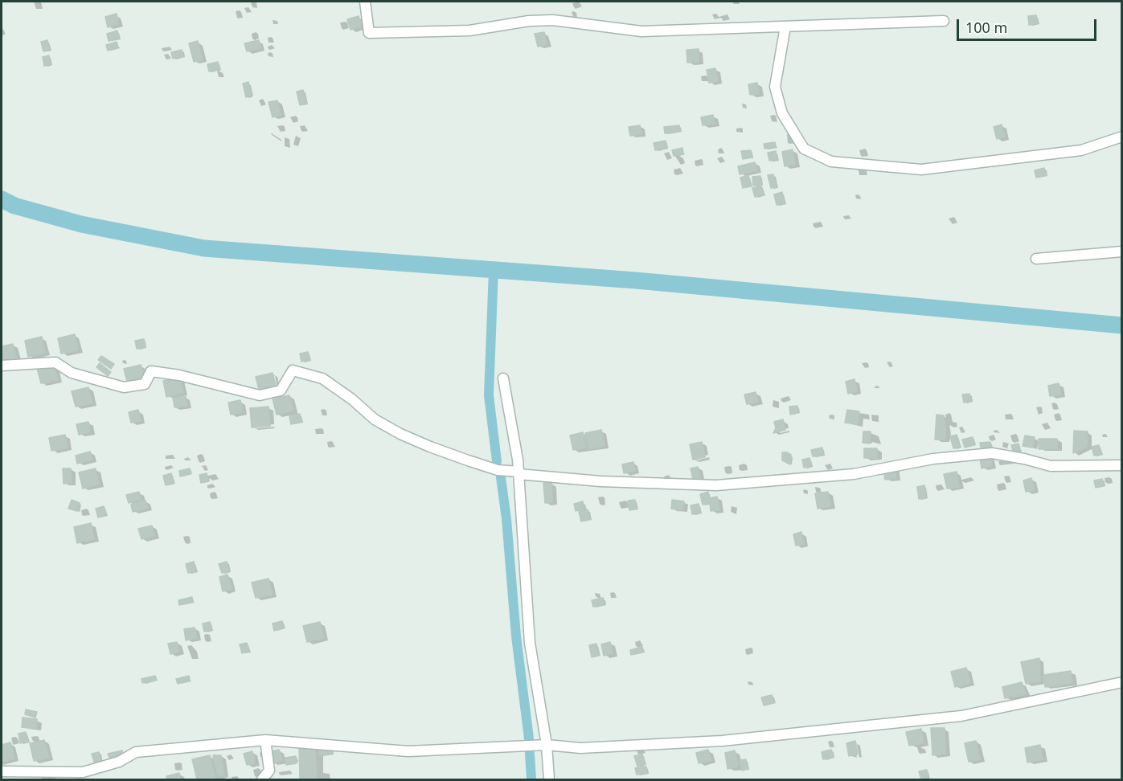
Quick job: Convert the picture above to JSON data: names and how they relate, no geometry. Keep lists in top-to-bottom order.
{
  "scale_bar": "100 m"
}
